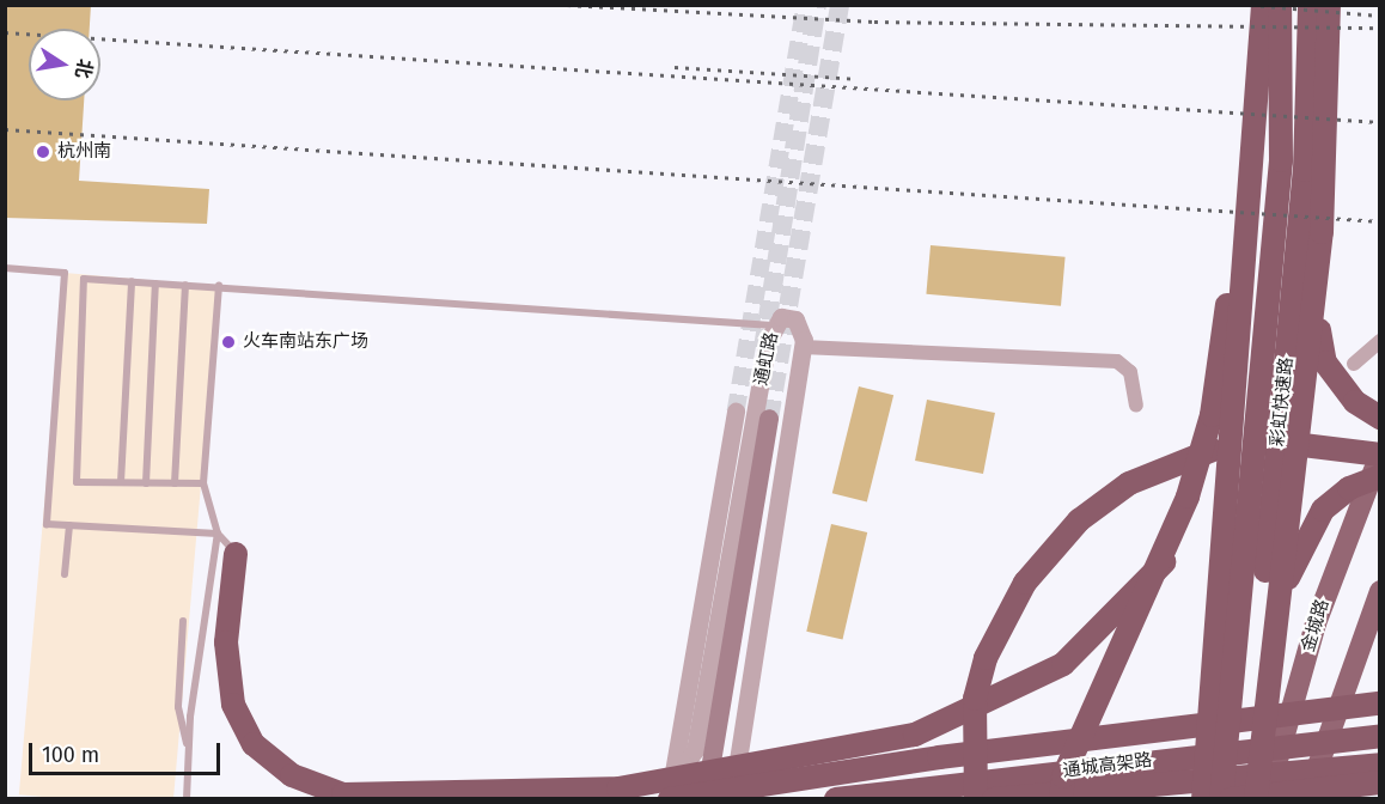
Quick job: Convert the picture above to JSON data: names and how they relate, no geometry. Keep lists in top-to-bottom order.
{
  "streets": {
    "highway": ["彩虹快速路", "通城高架路"],
    "main road": ["通虹路", "金城路"]
  },
  "places": ["杭州南", "火车南站东广场"],
  "scale_bar": "100 m",
  "north": "right"
}
